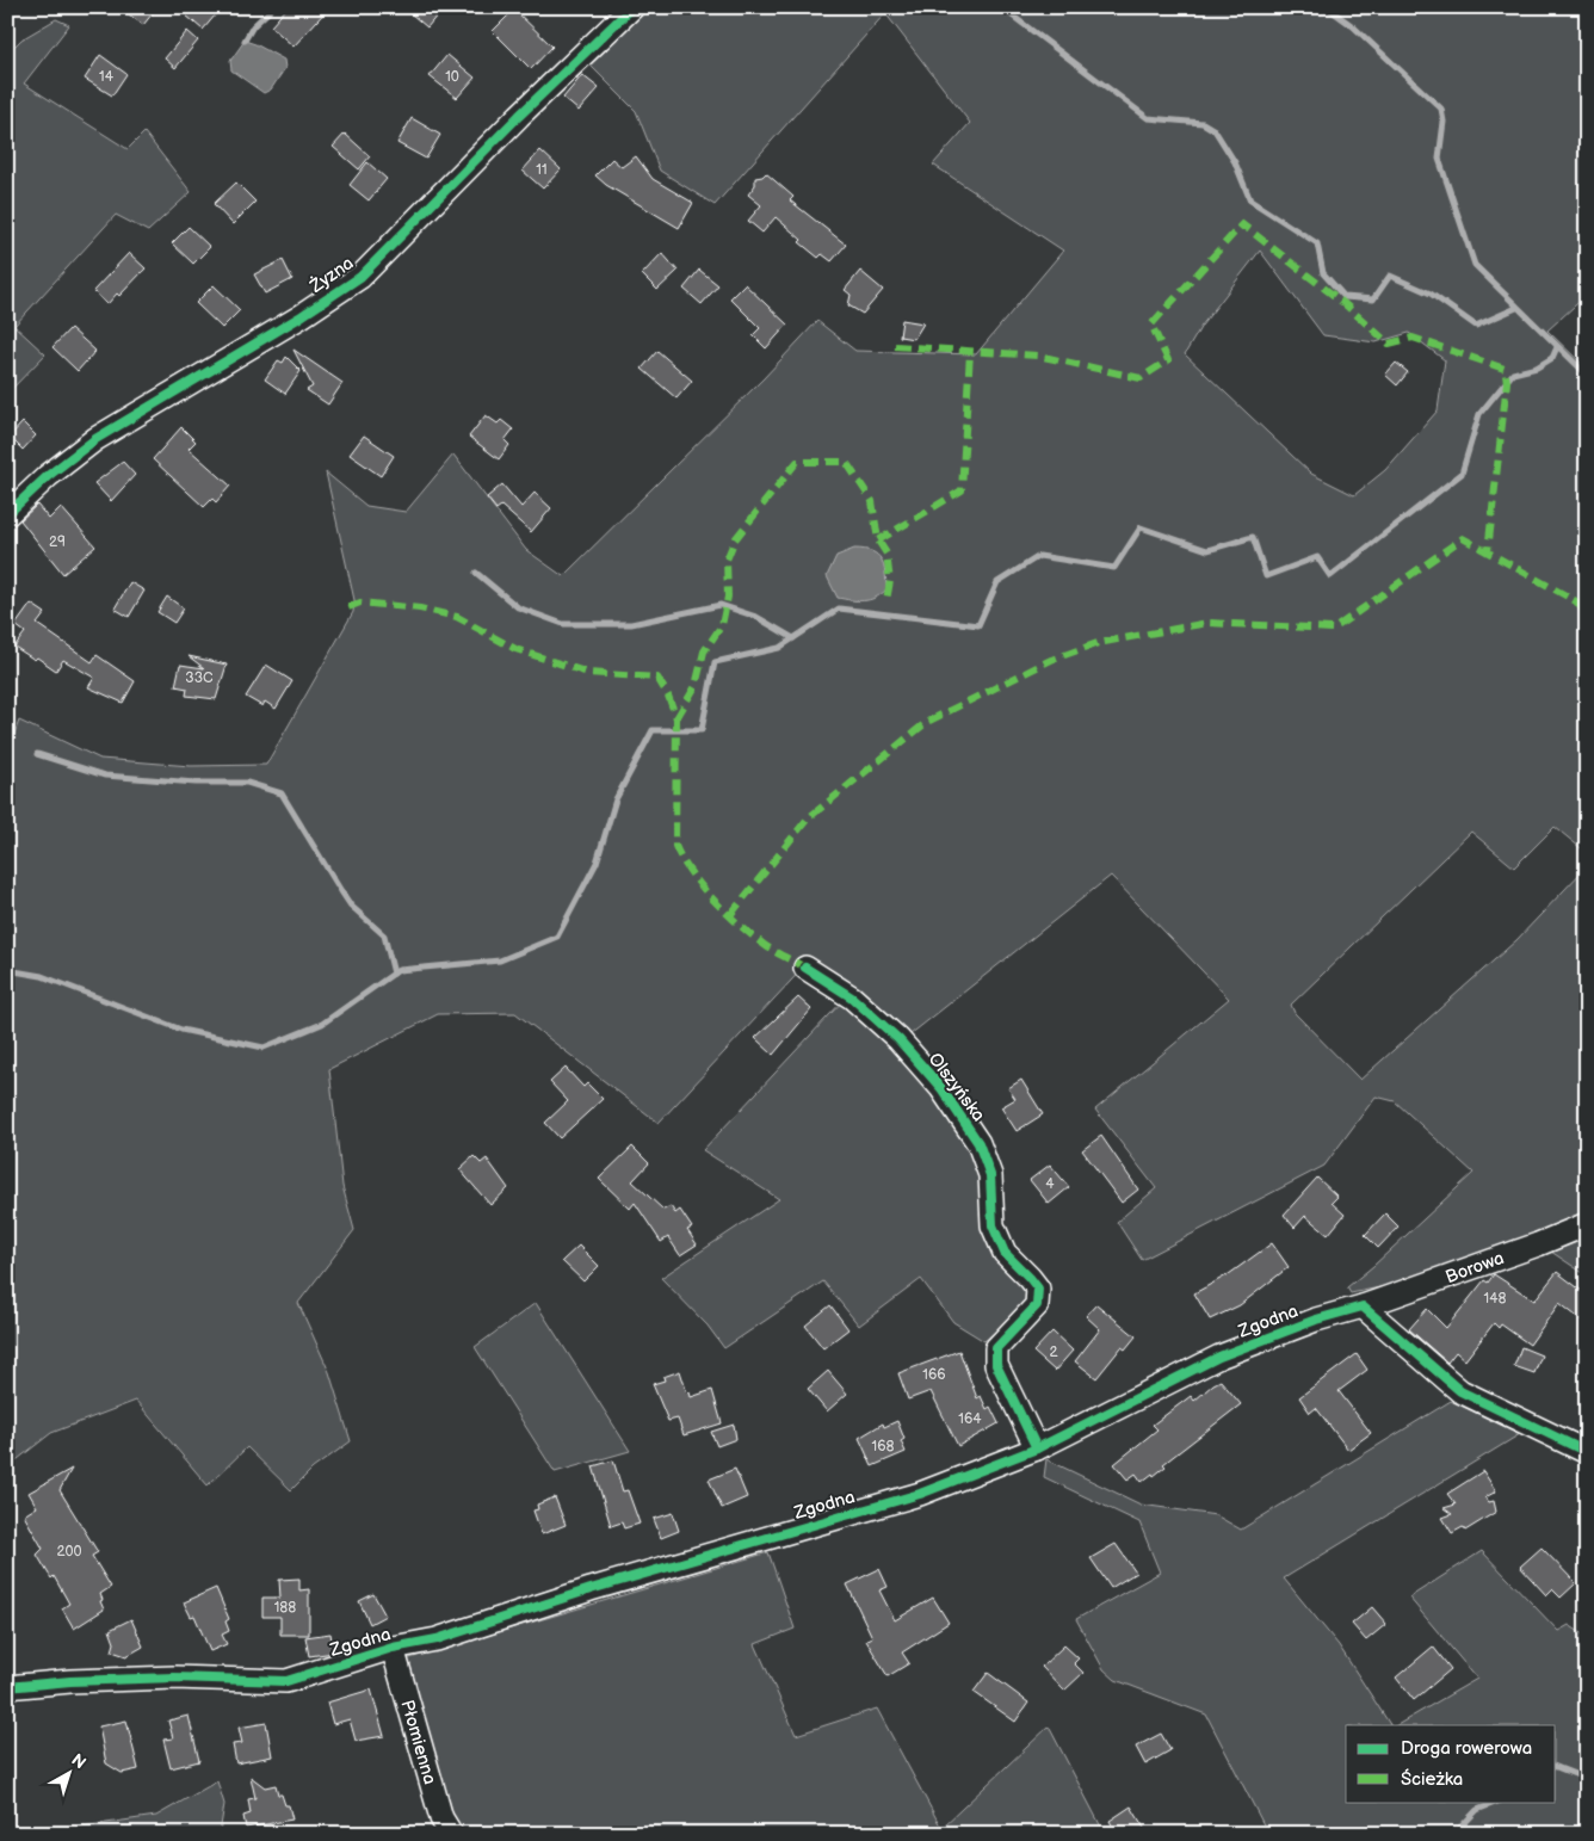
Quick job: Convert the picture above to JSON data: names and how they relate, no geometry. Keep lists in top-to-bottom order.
{
  "streets": {
    "street": [
      "Żyzna",
      "Olszyńska",
      "Borowa",
      "Zgodna",
      "Płomienna"
    ]
  },
  "crossings": [
    ["Olszyńska", "Zgodna"],
    ["Borowa", "Zgodna"],
    ["Zgodna", "Płomienna"]
  ],
  "house_numbers": [
    "14",
    "10",
    "11",
    "29",
    "33C",
    "4",
    "148",
    "2",
    "166",
    "164",
    "168",
    "200",
    "188"
  ],
  "legend": ["Droga rowerowa", "Ścieżka"],
  "north": "top right"
}
